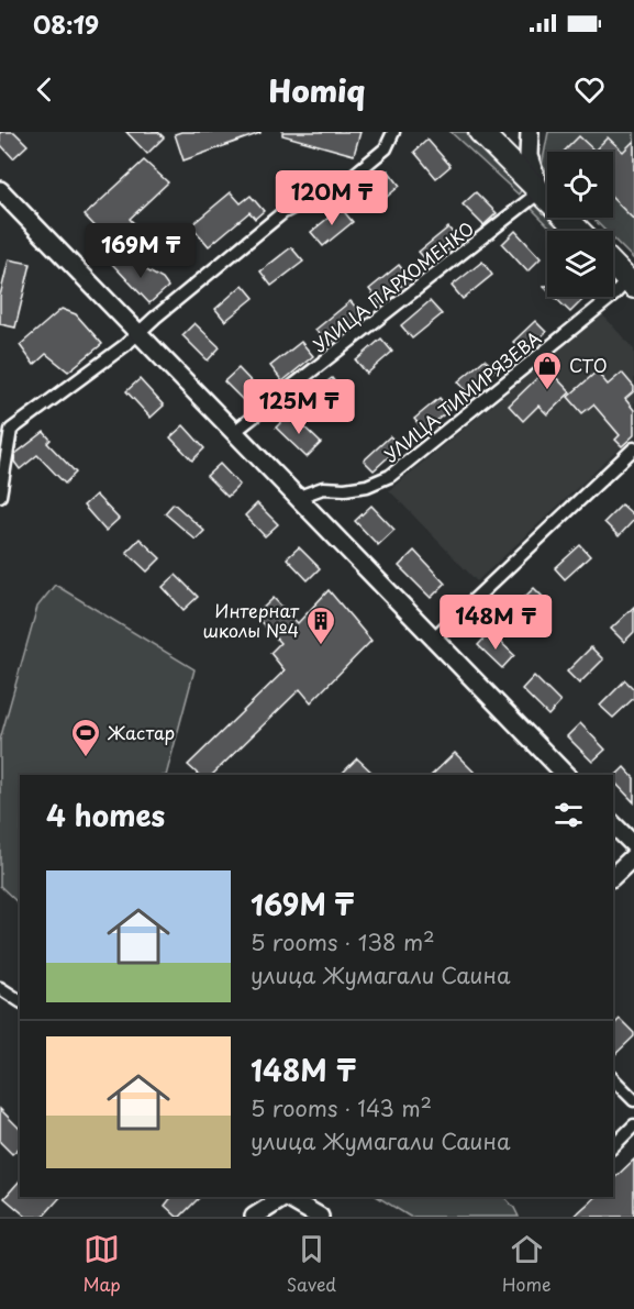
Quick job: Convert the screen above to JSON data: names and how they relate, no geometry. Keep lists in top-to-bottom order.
{
  "streets": {
    "street": ["УЛИЦА ПАРХОМЕНКО", "УЛИЦА ТИМИРЯЗЕВА"]
  },
  "places": {
    "shop": ["СТО"],
    "building": ["Интернат школы №4"],
    "sports": ["Жастар"]
  },
  "page": {
    "status": "08:19",
    "header": "Homiq",
    "price": [
      "120M ₸",
      "169M ₸",
      "125M ₸",
      "148M ₸"
    ],
    "heading": "4 homes",
    "list": [
      {
        "name": "169M ₸",
        "note": "5 rooms · 138 m² · улица Жумагали Саина"
      },
      {
        "name": "148M ₸",
        "note": "5 rooms · 143 m² · улица Жумагали Саина"
      }
    ],
    "tabs": ["Map", "Saved", "Home"]
  }
}
